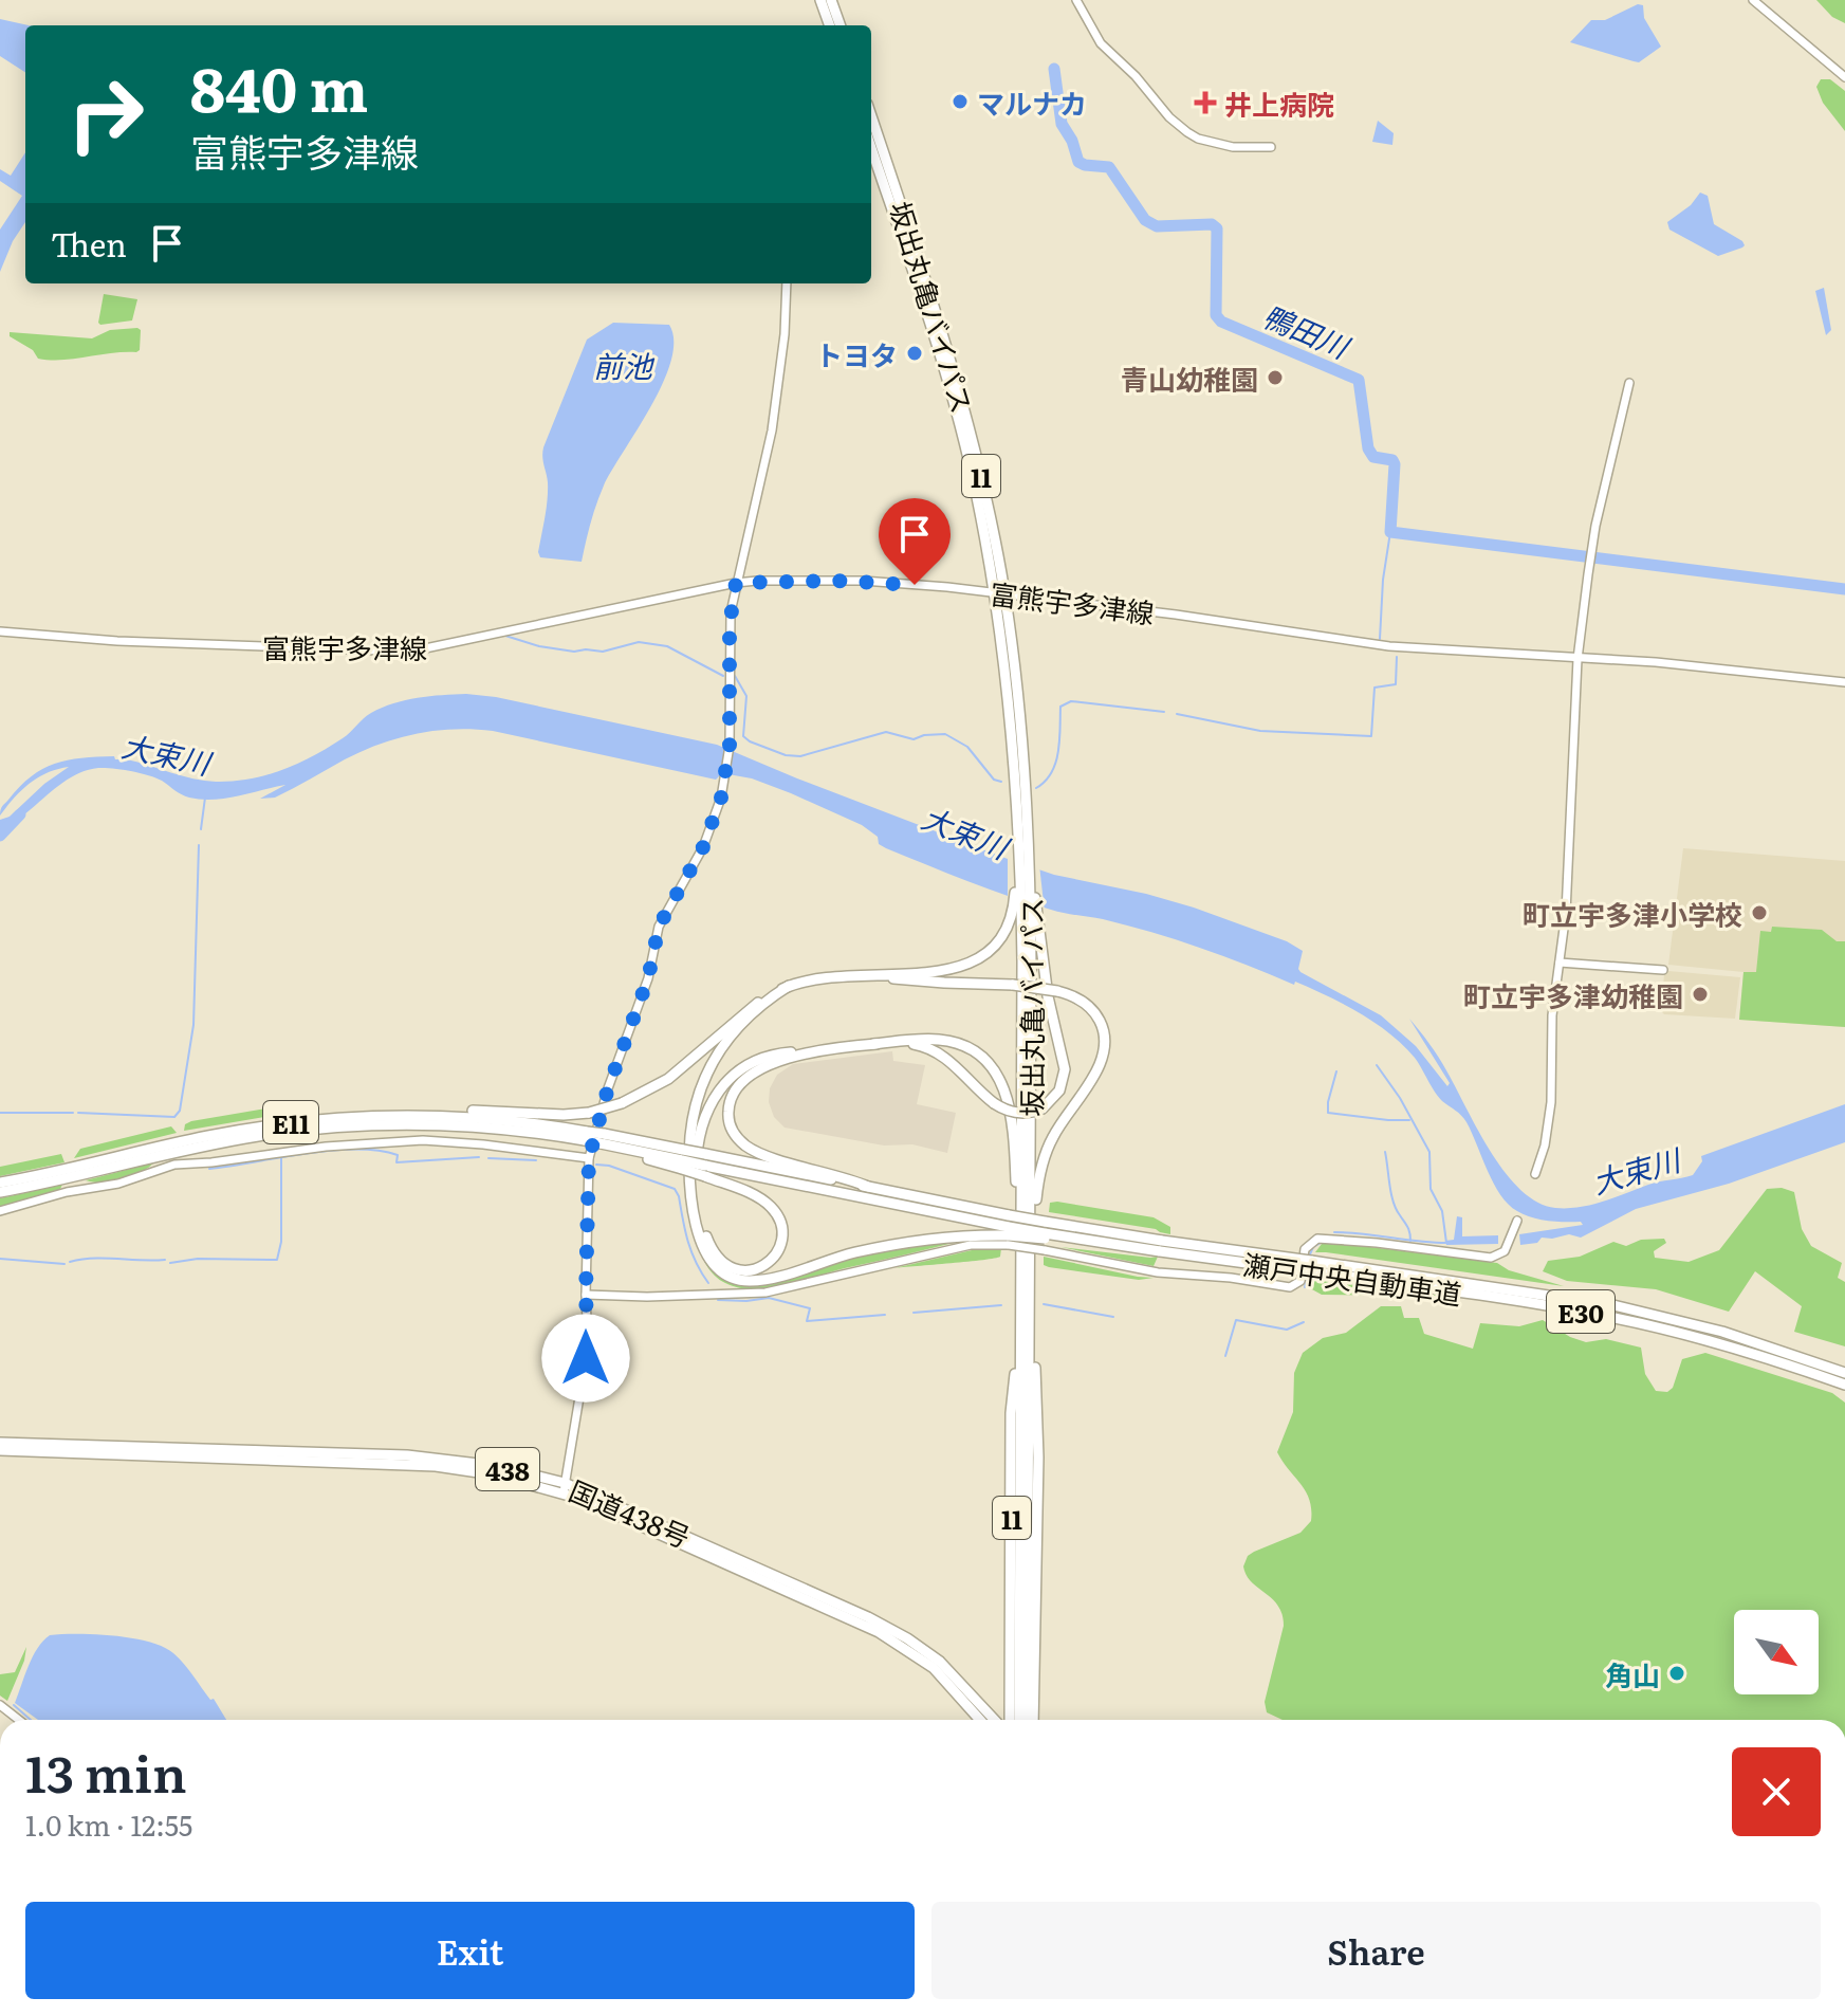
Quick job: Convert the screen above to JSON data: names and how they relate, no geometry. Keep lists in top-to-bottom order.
{
  "streets": {
    "highway": [
      "坂出丸亀バイパス",
      "11",
      "E11",
      "瀬戸中央自動車道",
      "E30",
      "438",
      "国道438号"
    ],
    "street": ["富熊宇多津線"]
  },
  "crossings": [
    ["坂出丸亀バイパス", "11"],
    ["坂出丸亀バイパス", "富熊宇多津線"]
  ],
  "water": ["鴨田川", "前池", "大束川"],
  "places": {
    "other": [
      "マルナカ",
      "トヨタ",
      "青山幼稚園",
      "町立宇多津小学校",
      "町立宇多津幼稚園",
      "角山"
    ],
    "health": ["井上病院"]
  },
  "north": "bottom right",
  "page": {
    "turn": ["840 m", "富熊宇多津線"],
    "then": "Then",
    "heading": ["13 min", "1.0 km · 12:55"],
    "buttons": ["Exit", "Share"]
  }
}
